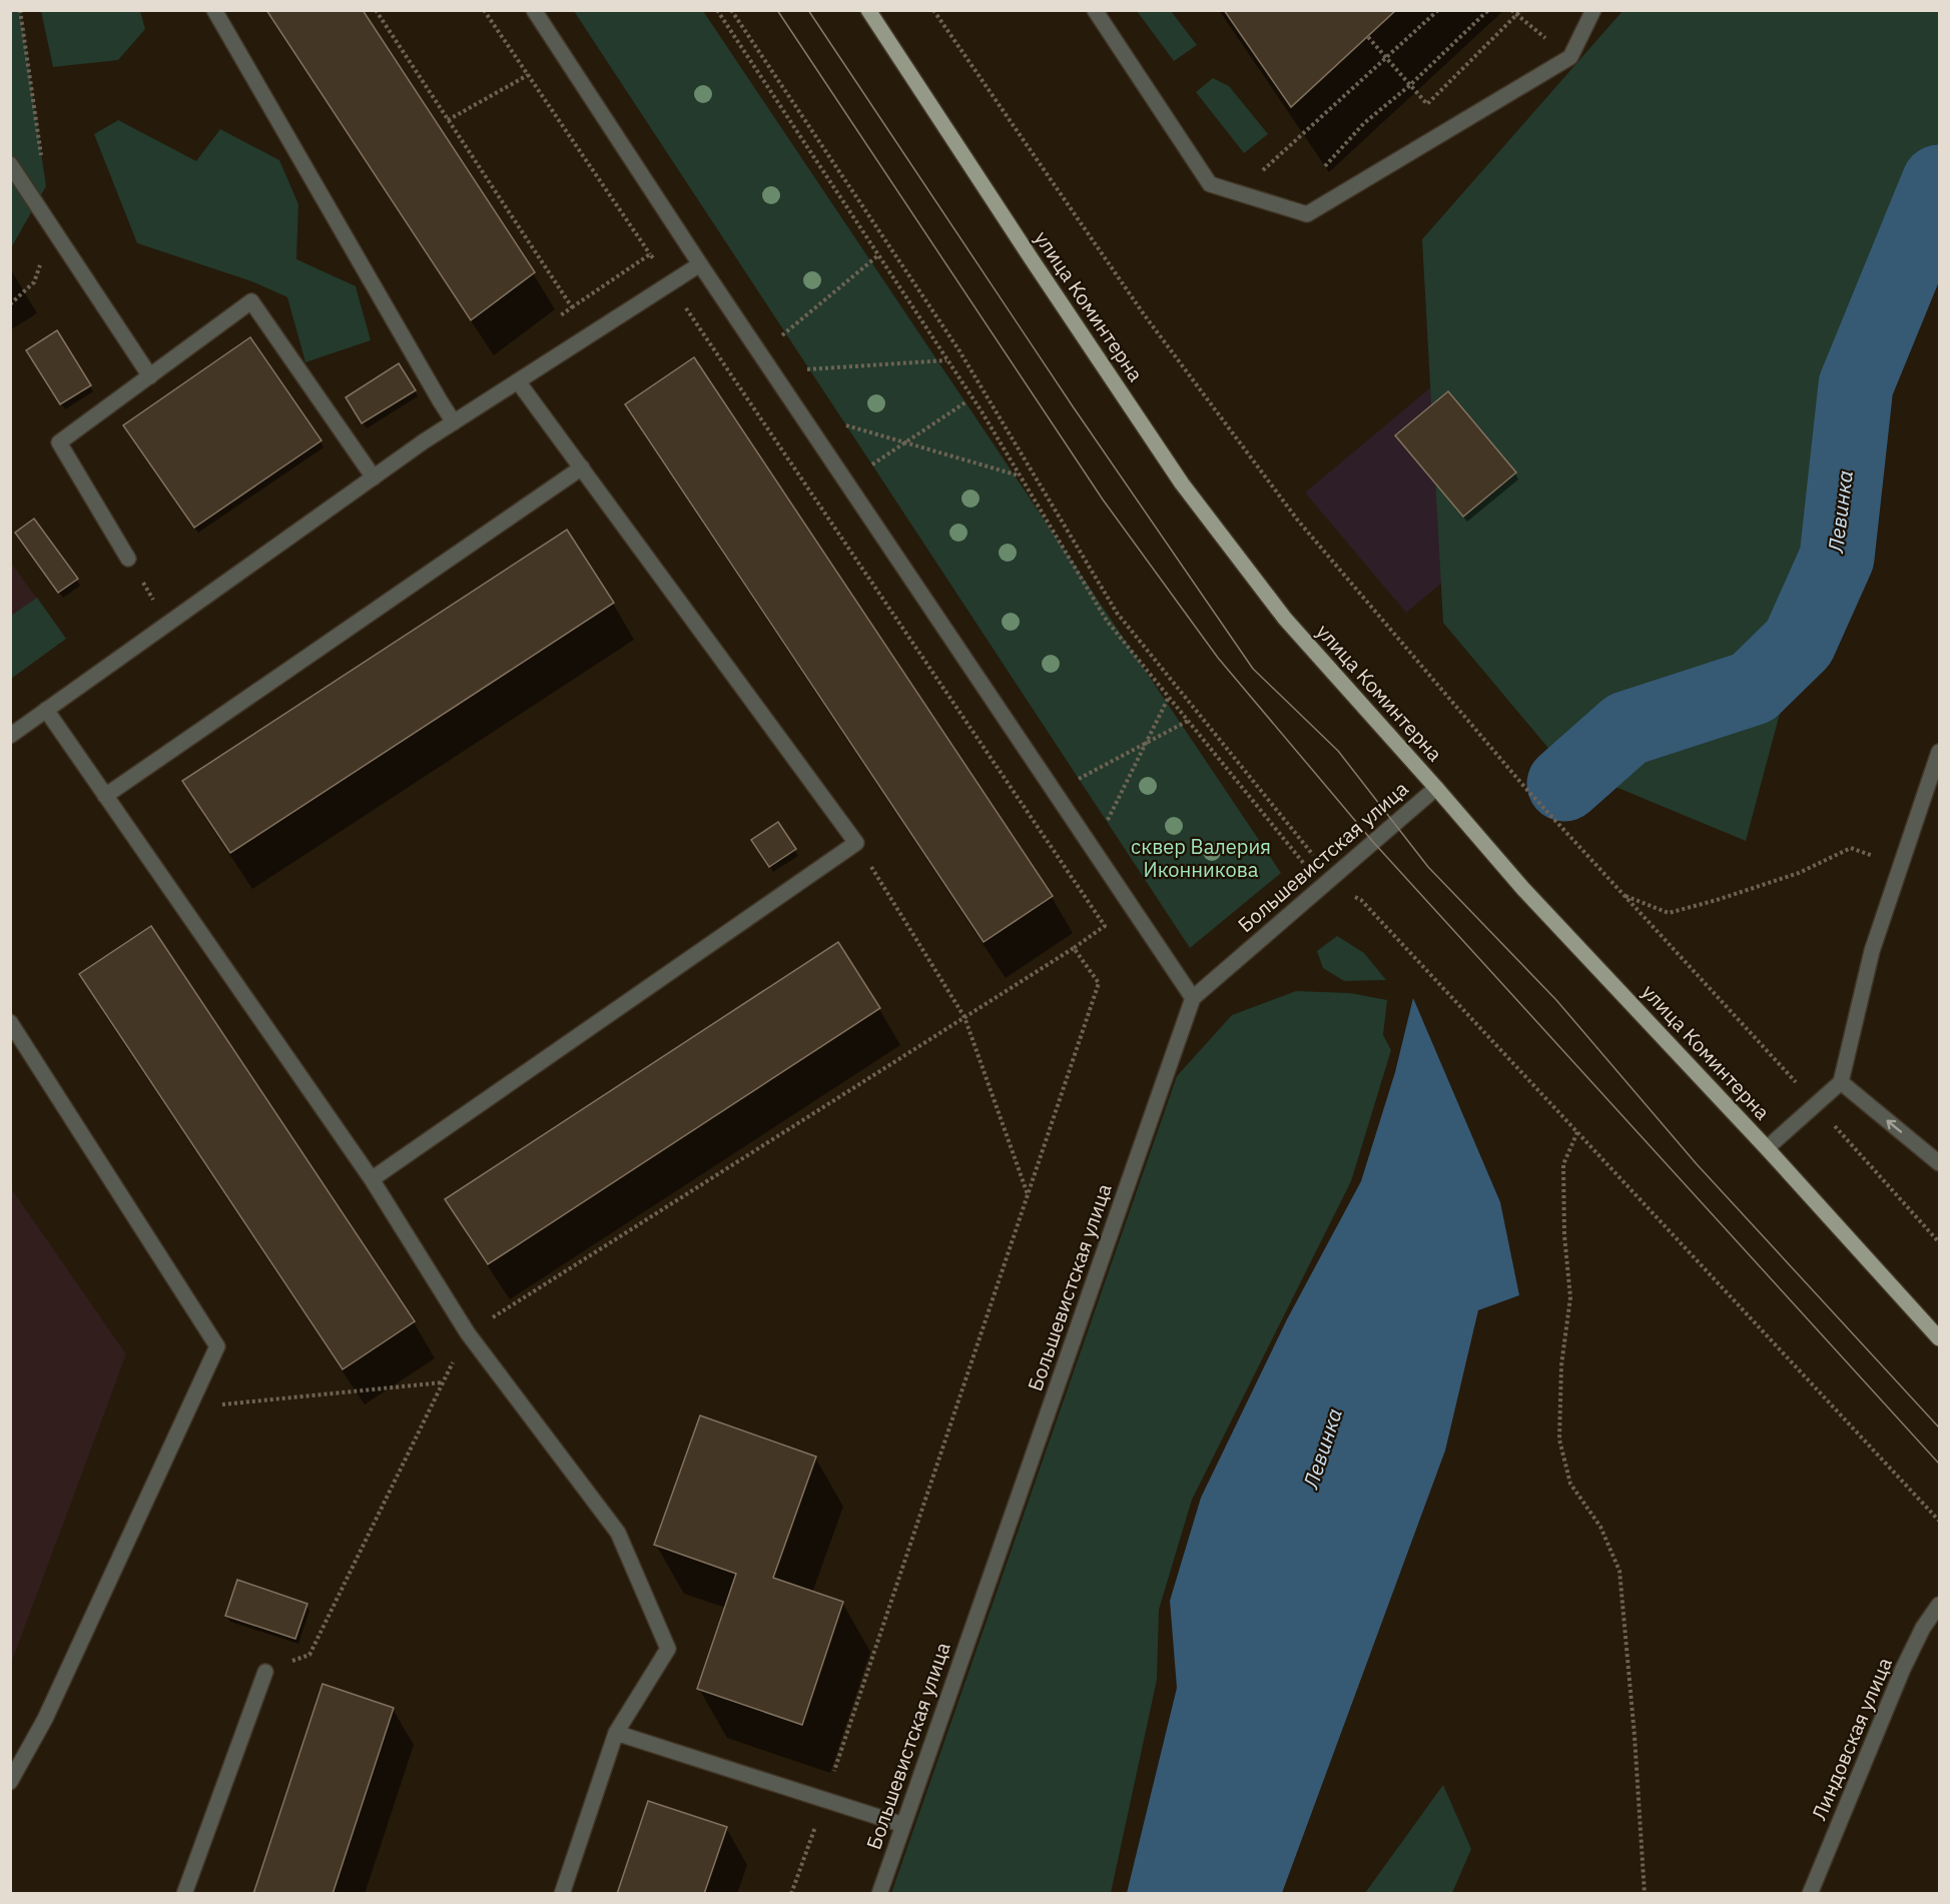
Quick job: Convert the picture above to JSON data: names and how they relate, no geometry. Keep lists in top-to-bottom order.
{
  "streets": {
    "main road": ["улица Коминтерна"],
    "street": ["Большевистская улица", "Линдовская улица"]
  },
  "crossings": [
    ["улица Коминтерна", "Большевистская улица"]
  ],
  "water": ["Левинка"],
  "parks": ["сквер Валерия Иконникова"]
}
